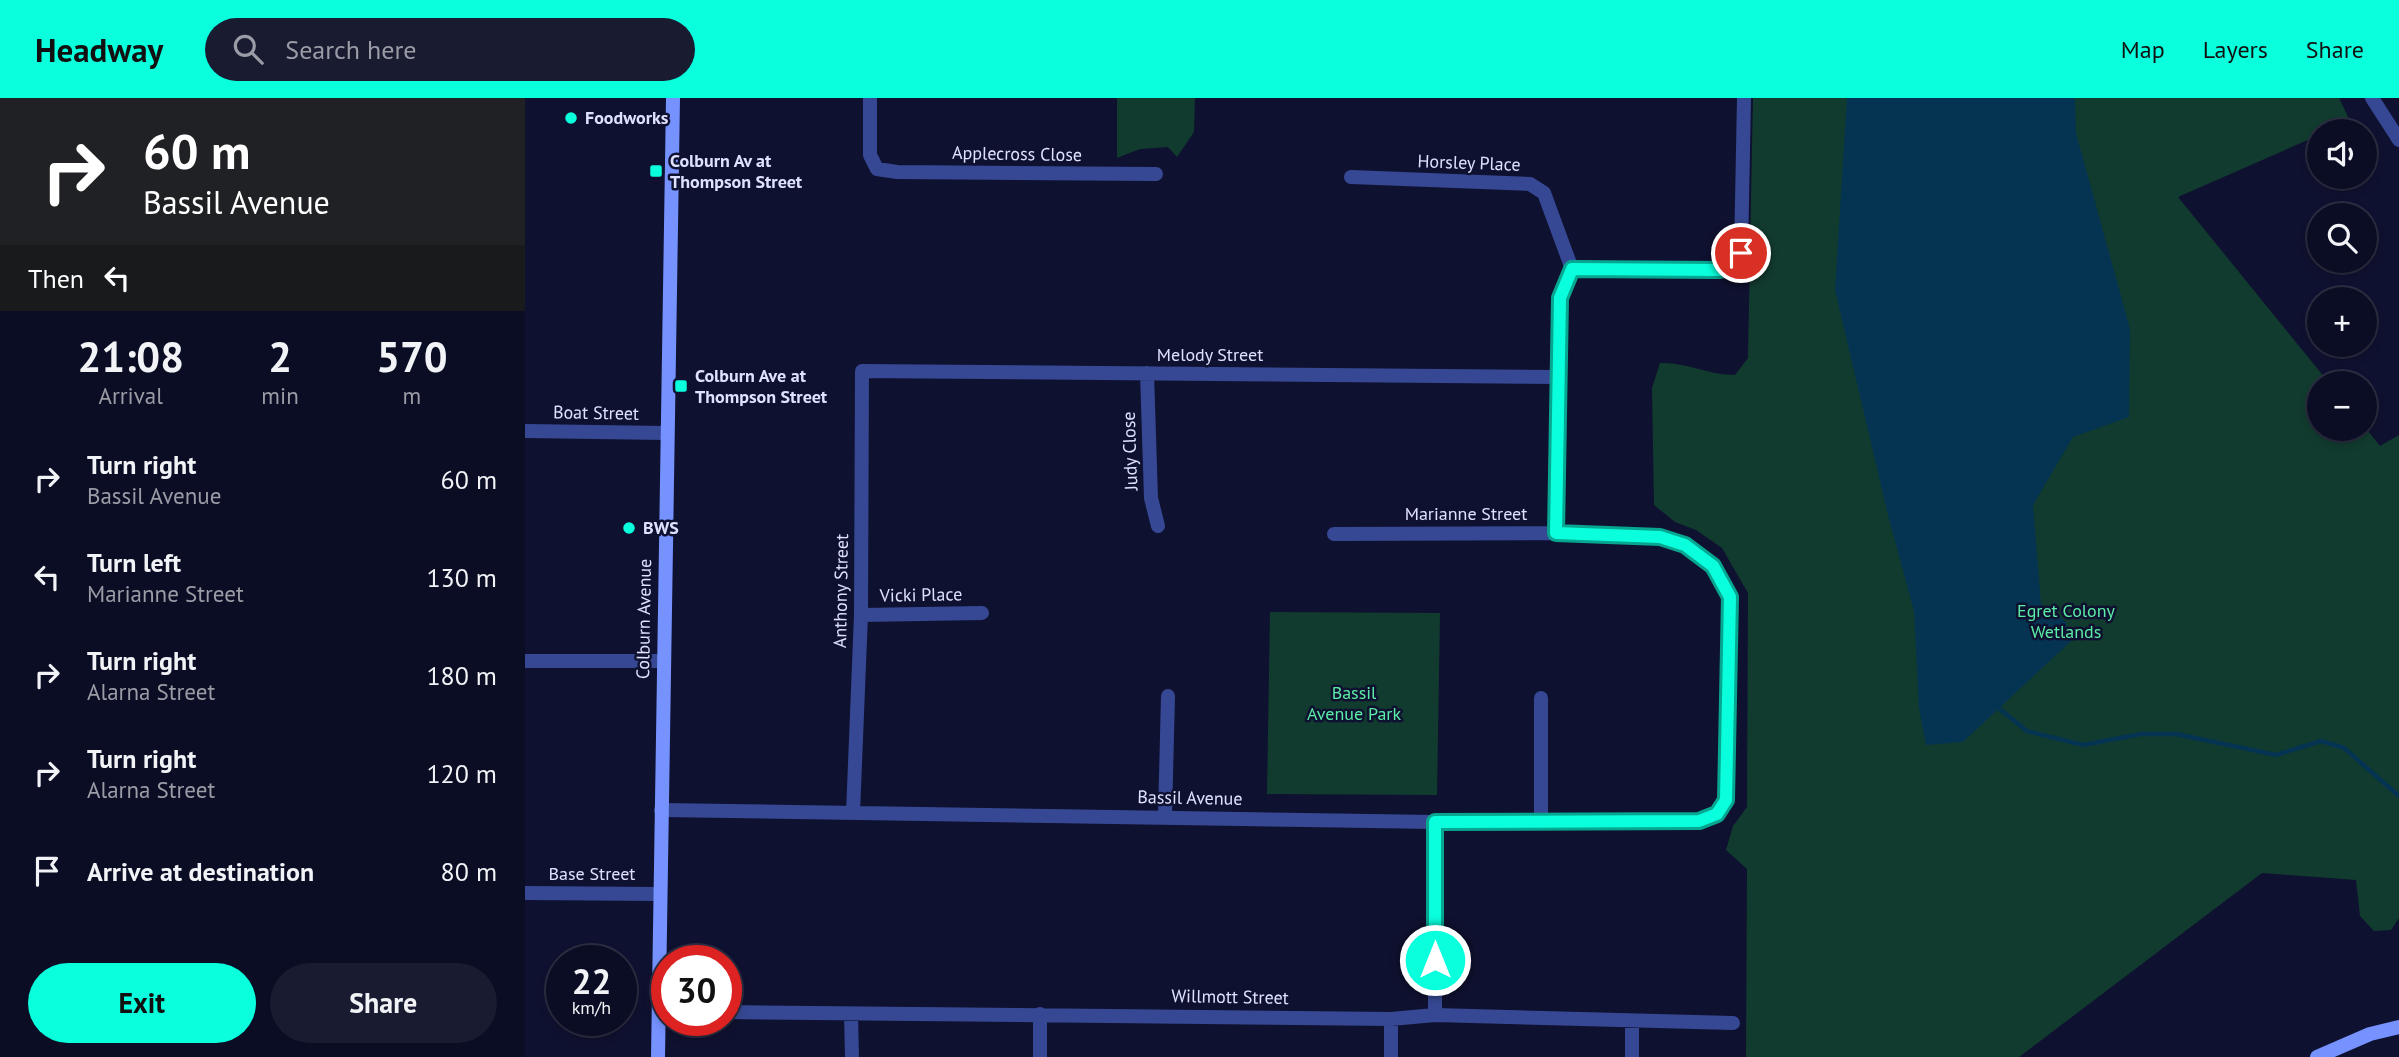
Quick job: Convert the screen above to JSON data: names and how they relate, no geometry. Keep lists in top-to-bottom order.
{
  "streets": {
    "main road": ["Colburn Avenue"],
    "street": [
      "Applecross Close",
      "Horsley Place",
      "Melody Street",
      "Boat Street",
      "Judy Close",
      "Marianne Street",
      "Anthony Street",
      "Vicki Place",
      "Bassil Avenue",
      "Base Street",
      "Willmott Street"
    ]
  },
  "crossings": [
    ["Melody Street", "Judy Close"],
    ["Melody Street", "Anthony Street"],
    ["Boat Street", "Colburn Avenue"],
    ["Marianne Street", "Bassil Avenue"],
    ["Anthony Street", "Vicki Place"],
    ["Anthony Street", "Bassil Avenue"],
    ["Colburn Avenue", "Bassil Avenue"],
    ["Colburn Avenue", "Base Street"]
  ],
  "parks": ["Egret Colony Wetlands", "Bassil Avenue Park"],
  "places": {
    "other": ["Foodworks", "BWS"],
    "transit": ["Colburn Av at Thompson Street", "Colburn Ave at Thompson Street"]
  },
  "page": {
    "header": "Headway",
    "search": "Search here",
    "nav": ["Map", "Layers", "Share"],
    "turn": ["60 m", "Bassil Avenue"],
    "map_buttons": ["+", "−"],
    "then": "Then",
    "eta": [
      "21:08",
      "Arrival",
      "2",
      "min",
      "570",
      "m"
    ],
    "list": [
      {
        "name": "Turn right",
        "note": "Bassil Avenue",
        "value": "60 m"
      },
      {
        "name": "Turn left",
        "note": "Marianne Street",
        "value": "130 m"
      },
      {
        "name": "Turn right",
        "note": "Alarna Street",
        "value": "180 m"
      },
      {
        "name": "Turn right",
        "note": "Alarna Street",
        "value": "120 m"
      },
      {
        "name": "Arrive at destination",
        "value": "80 m"
      }
    ],
    "speed": "22 km/h",
    "limit": "30",
    "buttons": ["Exit", "Share"]
  }
}
